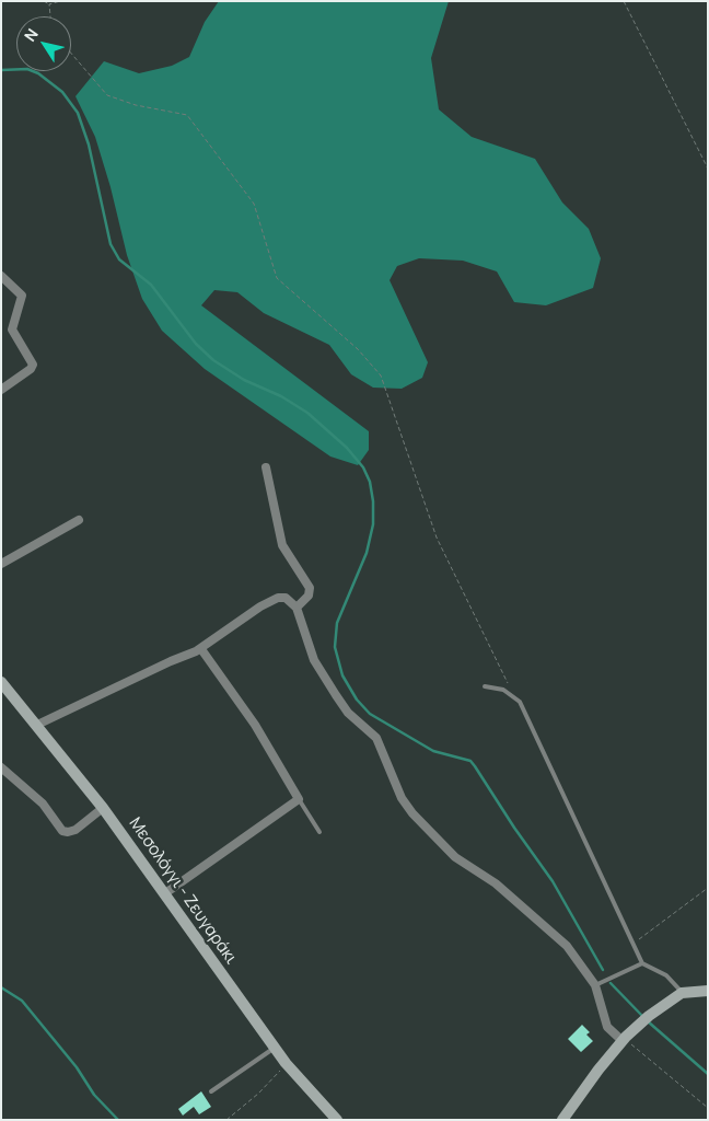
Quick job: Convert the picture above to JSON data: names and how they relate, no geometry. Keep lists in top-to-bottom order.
{
  "streets": {
    "main road": ["Μεσολόγγι - Ζευγαράκι"]
  },
  "north": "top left"
}
